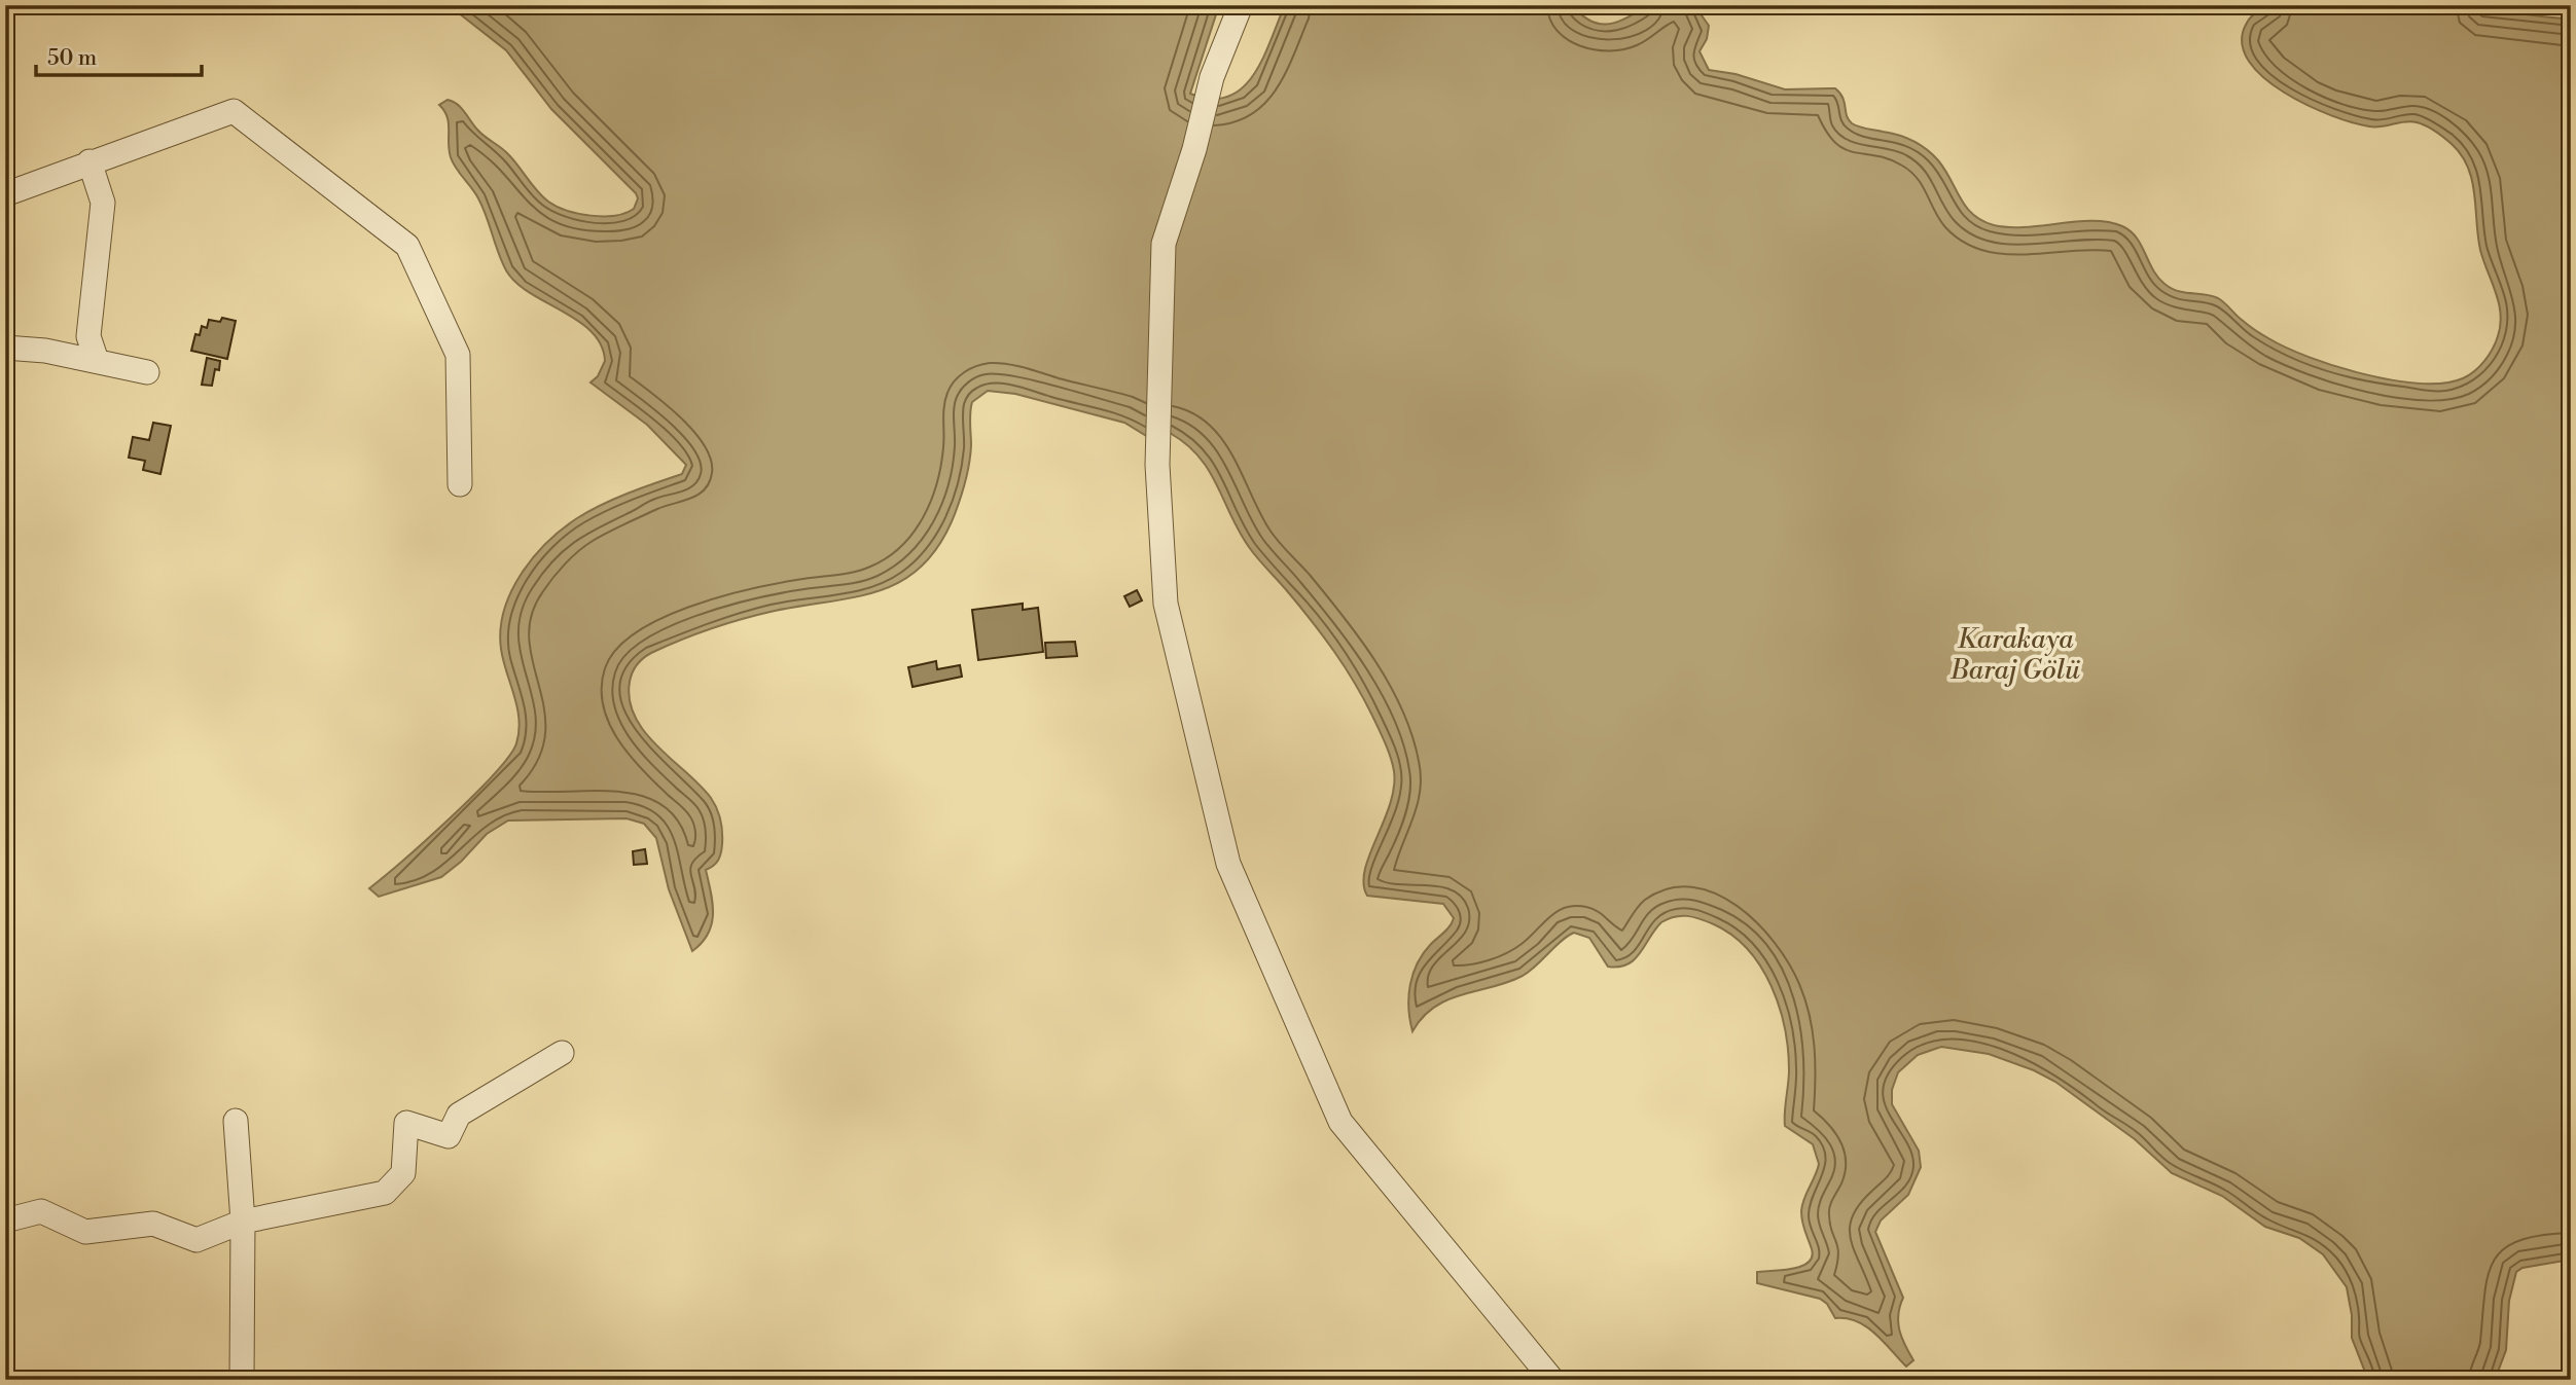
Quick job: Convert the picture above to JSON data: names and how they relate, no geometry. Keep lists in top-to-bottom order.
{
  "water": ["Karakaya Baraj Gölü"],
  "scale_bar": "50 m"
}
